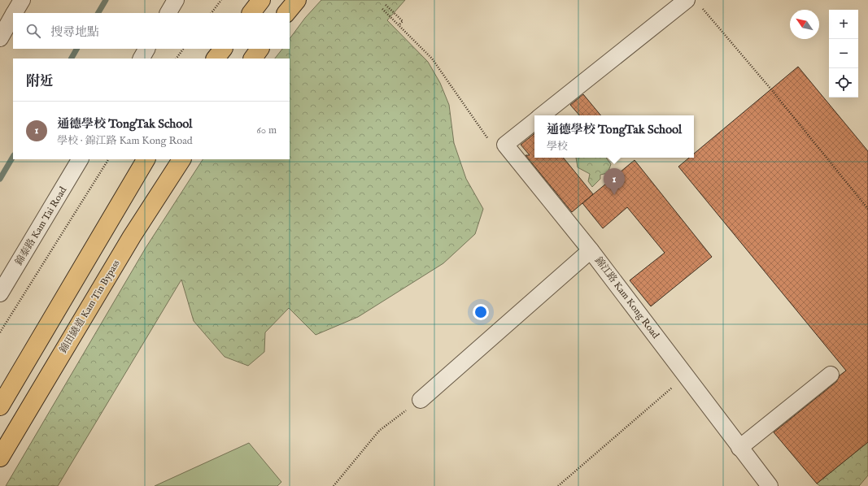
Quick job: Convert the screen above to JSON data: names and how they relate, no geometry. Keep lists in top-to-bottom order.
{
  "streets": {
    "main road": ["錦田繞道 Kam Tin Bypass"],
    "street": ["錦泰路 Kam Tai Road", "錦江路 Kam Kong Road"]
  },
  "north": "top left",
  "page": {
    "map_buttons": ["+", "−"],
    "search": "搜尋地點",
    "heading": "附近",
    "list": [
      {
        "mark": "1",
        "name": "通德學校 TongTak School",
        "note": "學校 · 錦江路 Kam Kong Road",
        "value": "60 m"
      }
    ],
    "popup": ["通德學校 TongTak School", "學校"],
    "pins": "1"
  }
}
